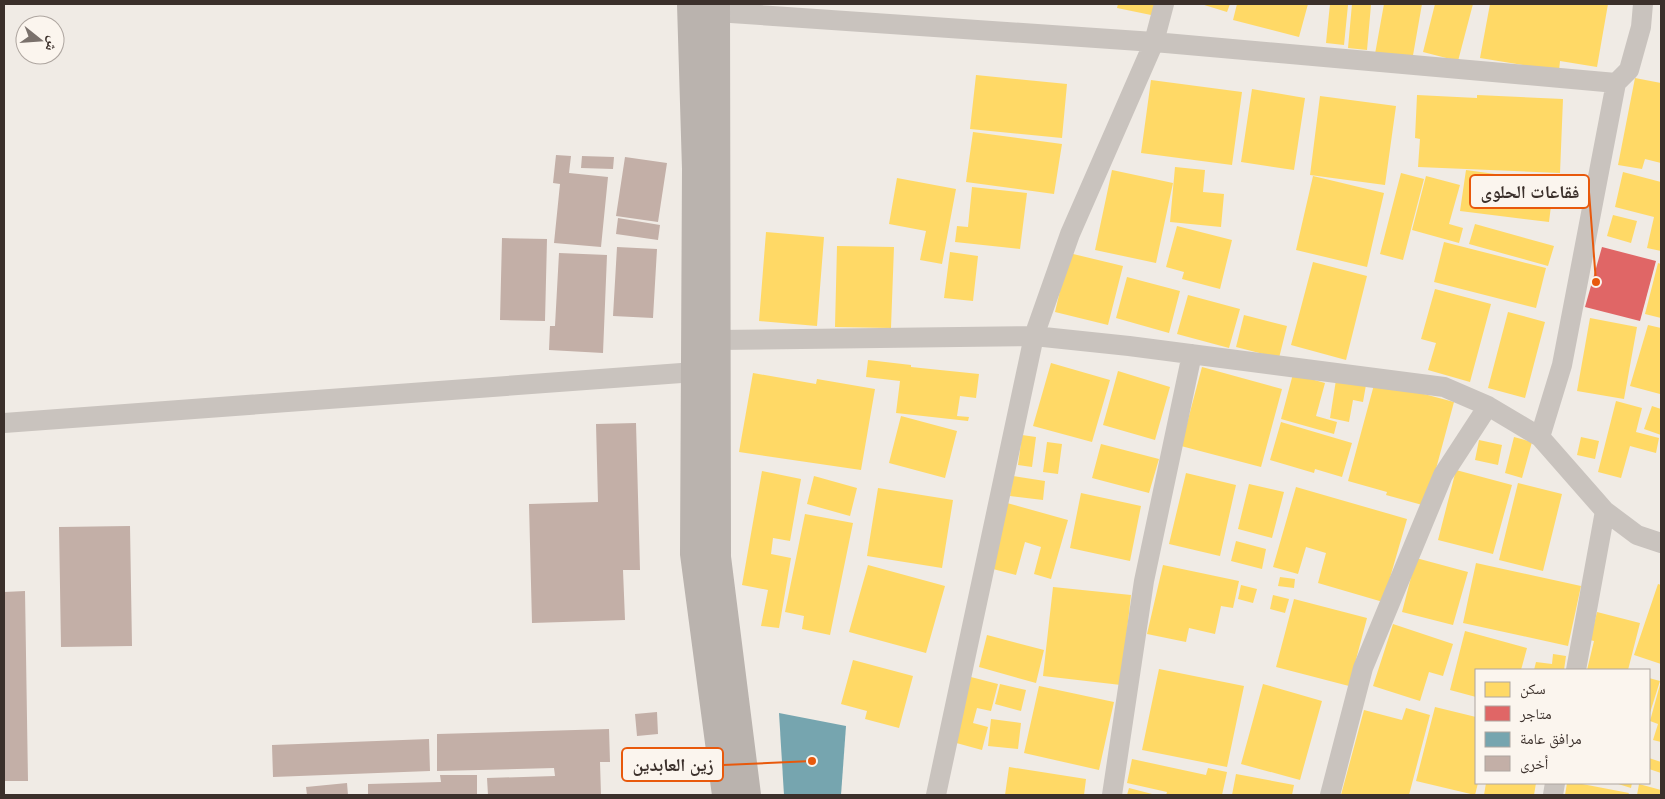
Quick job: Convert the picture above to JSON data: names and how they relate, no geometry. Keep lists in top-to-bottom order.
{
  "places": ["فقاعات الحلوى", "زين العابدين"],
  "legend": [
    "سكن",
    "متاجر",
    "مرافق عامة",
    "أخرى"
  ],
  "north": "right"
}
